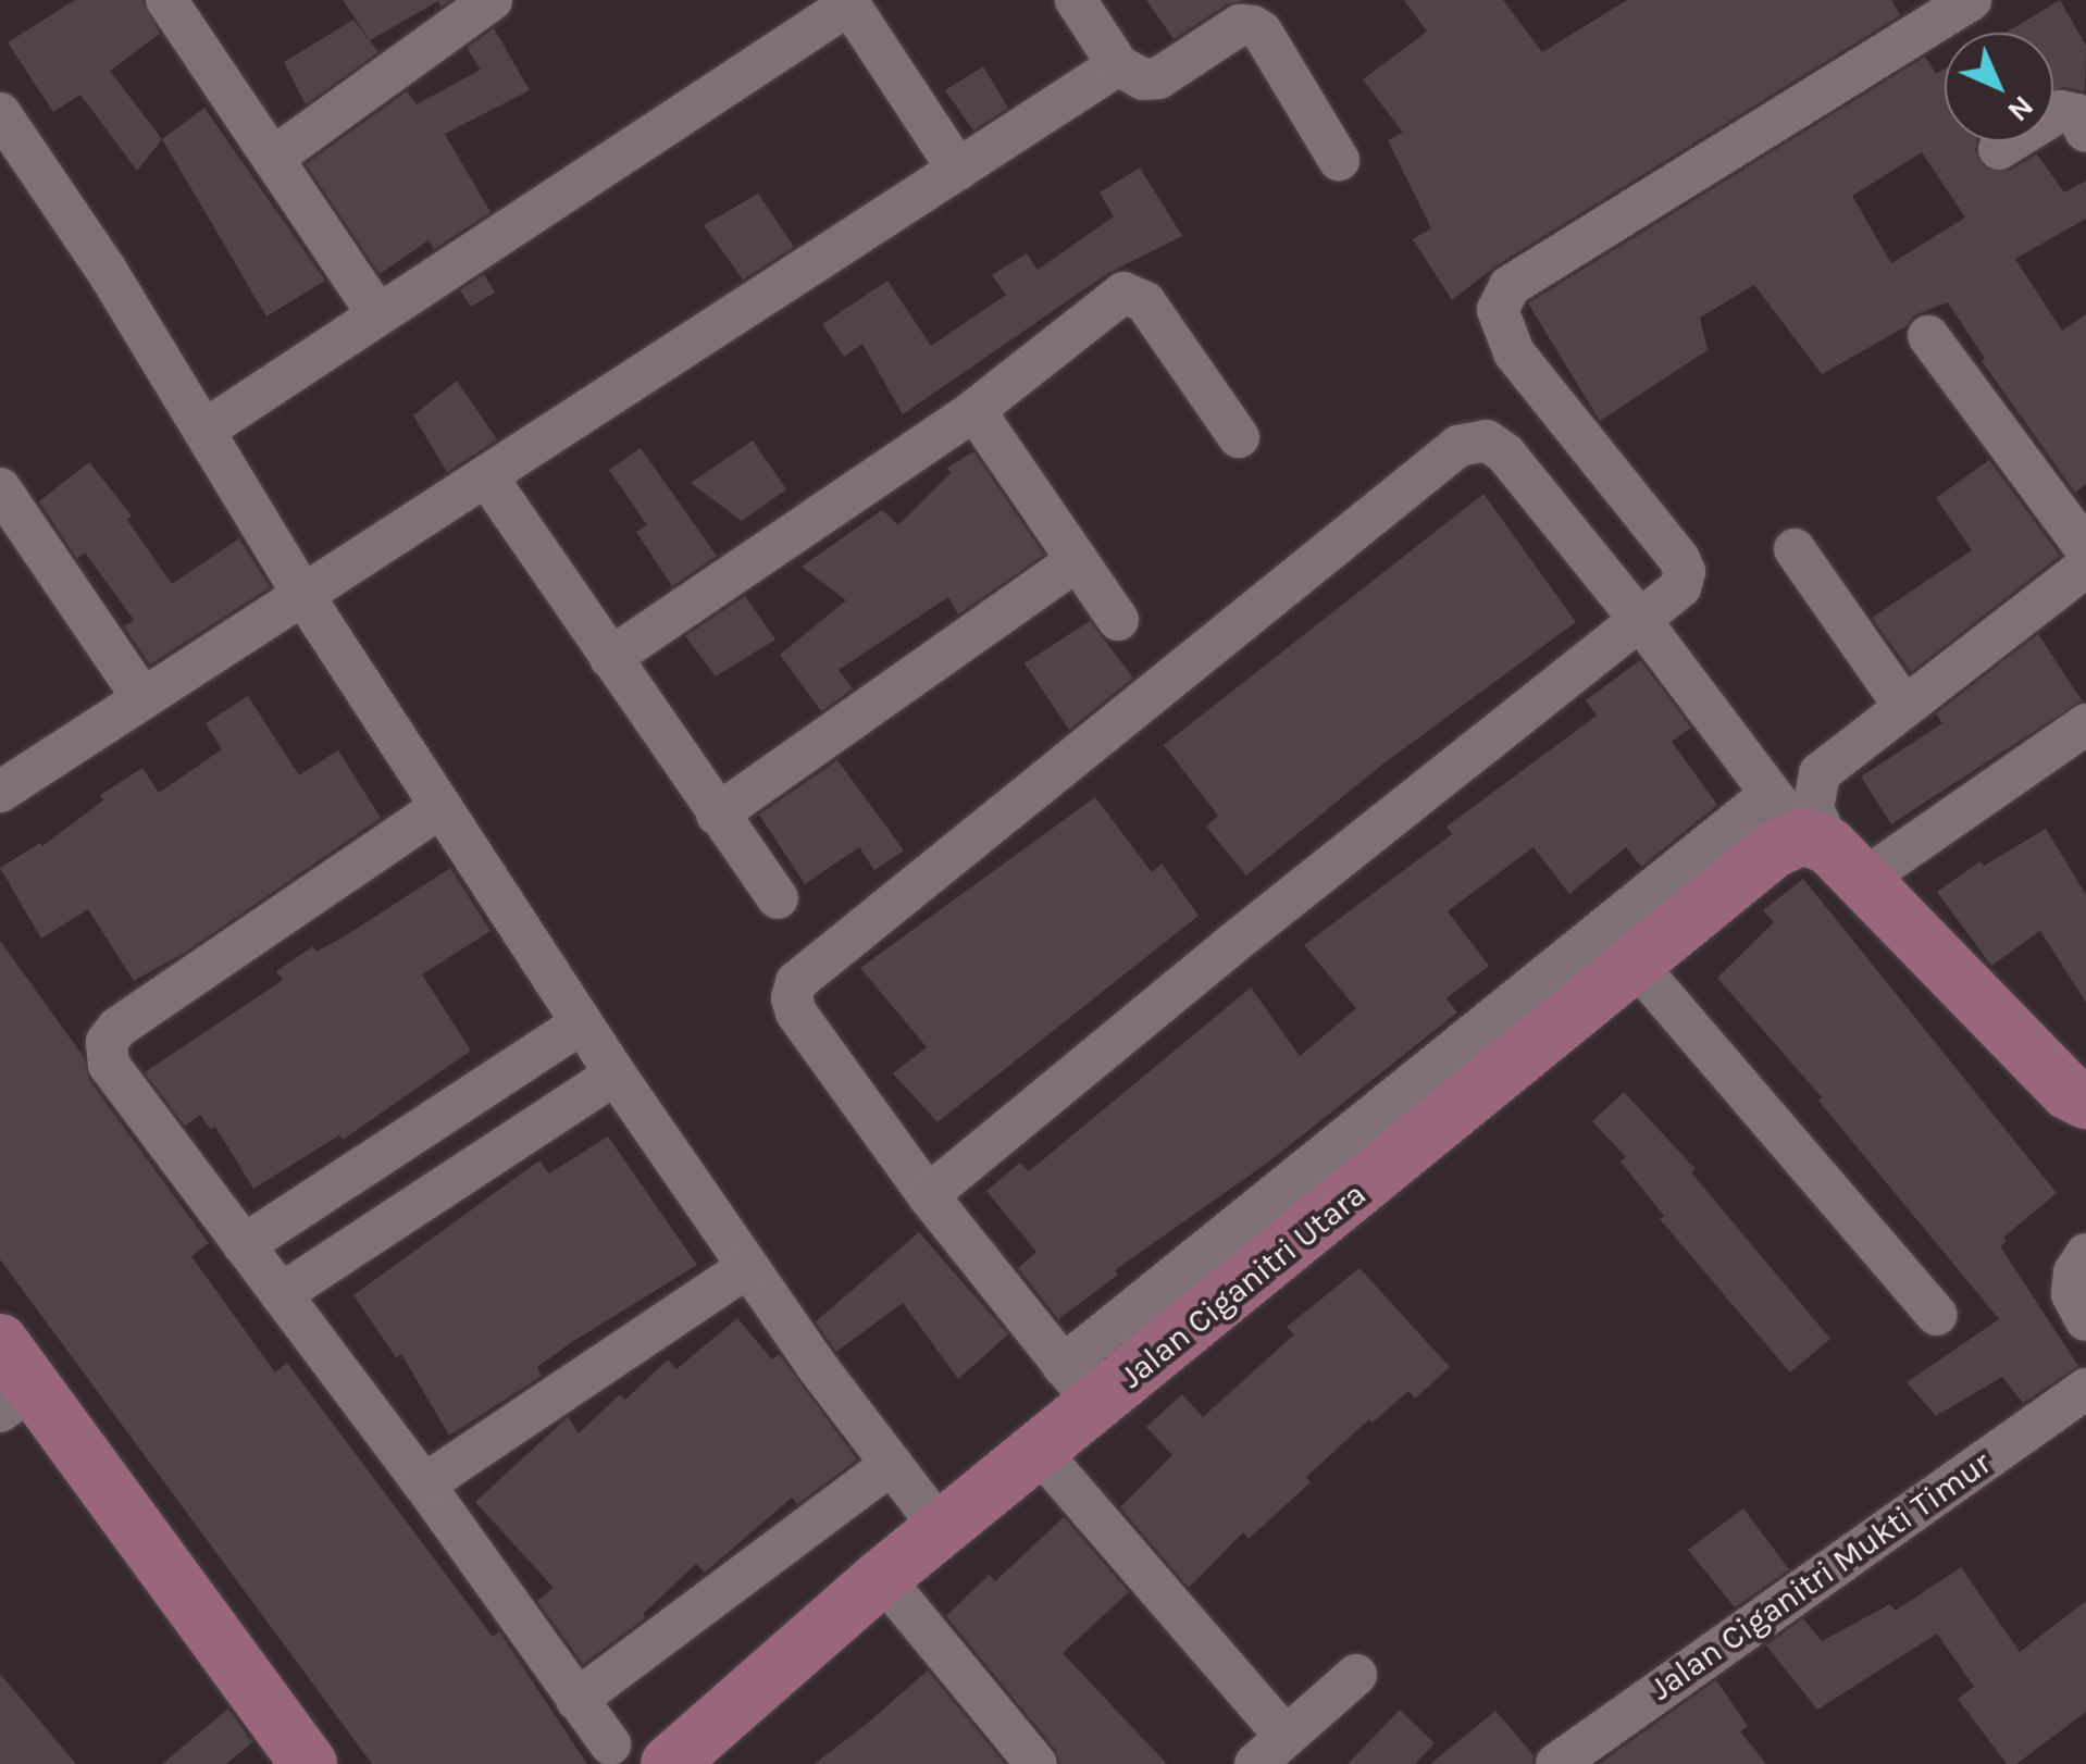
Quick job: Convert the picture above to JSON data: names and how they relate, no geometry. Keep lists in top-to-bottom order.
{
  "streets": {
    "street": ["Jalan Ciganitri Utara", "Jalan Ciganitri Mukti Timur"]
  },
  "north": "bottom right"
}
